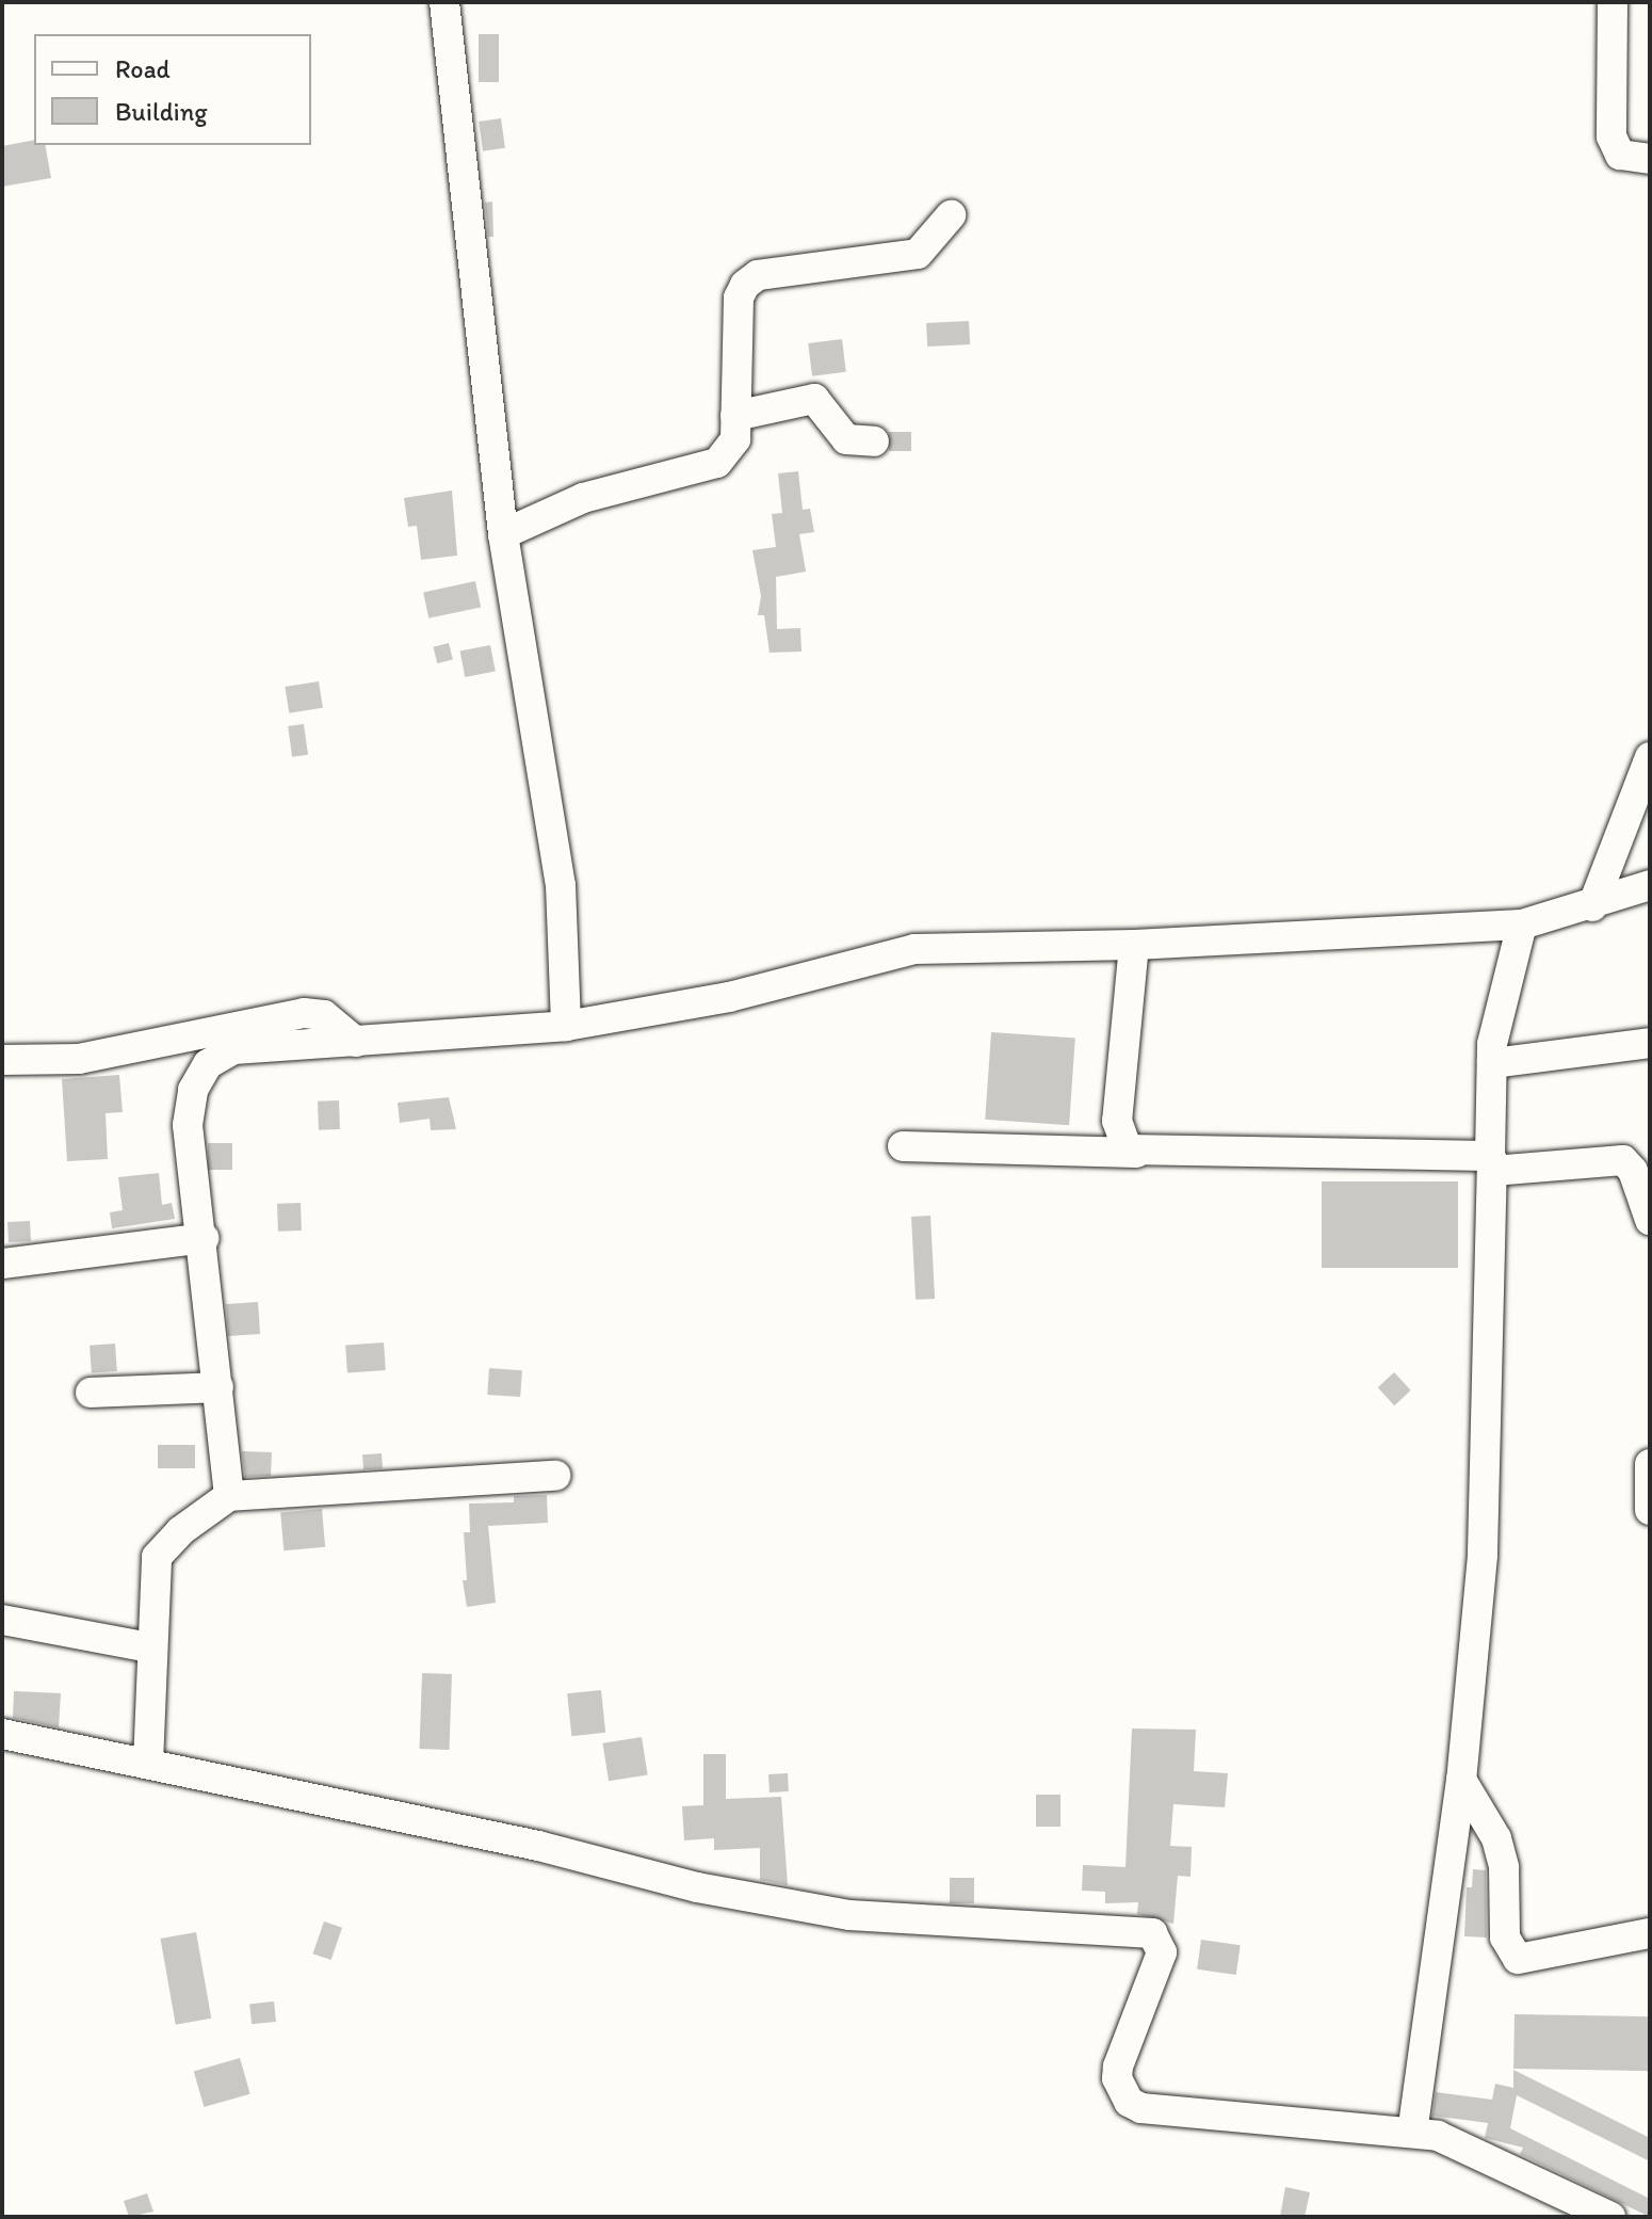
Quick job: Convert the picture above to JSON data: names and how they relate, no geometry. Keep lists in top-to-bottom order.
{
  "legend": ["Road", "Building"]
}
